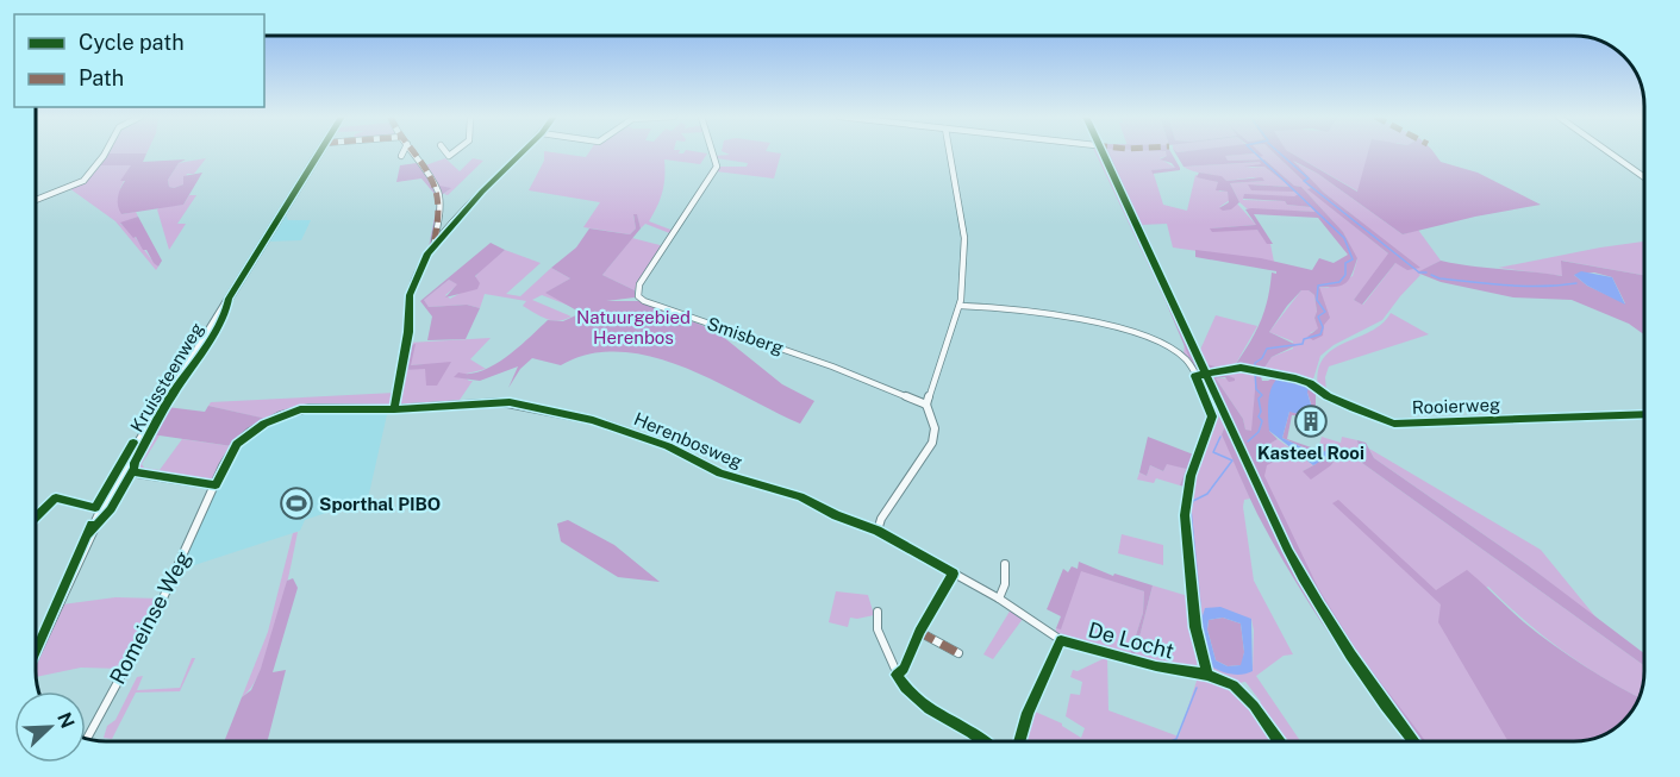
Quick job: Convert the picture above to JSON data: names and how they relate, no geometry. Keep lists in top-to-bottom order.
{
  "streets": {
    "main road": ["Kruissteenweg"],
    "street": [
      "Smisberg",
      "Rooierweg",
      "Herenbosweg",
      "Romeinse Weg",
      "De Locht"
    ]
  },
  "crossings": [
    ["Herenbosweg", "Romeinse Weg"],
    ["Herenbosweg", "De Locht"]
  ],
  "parks": ["Natuurgebied Herenbos"],
  "places": {
    "building": ["Kasteel Rooi"],
    "sports": ["Sporthal PIBO"]
  },
  "legend": ["Cycle path", "Path"],
  "north": "top right"
}
